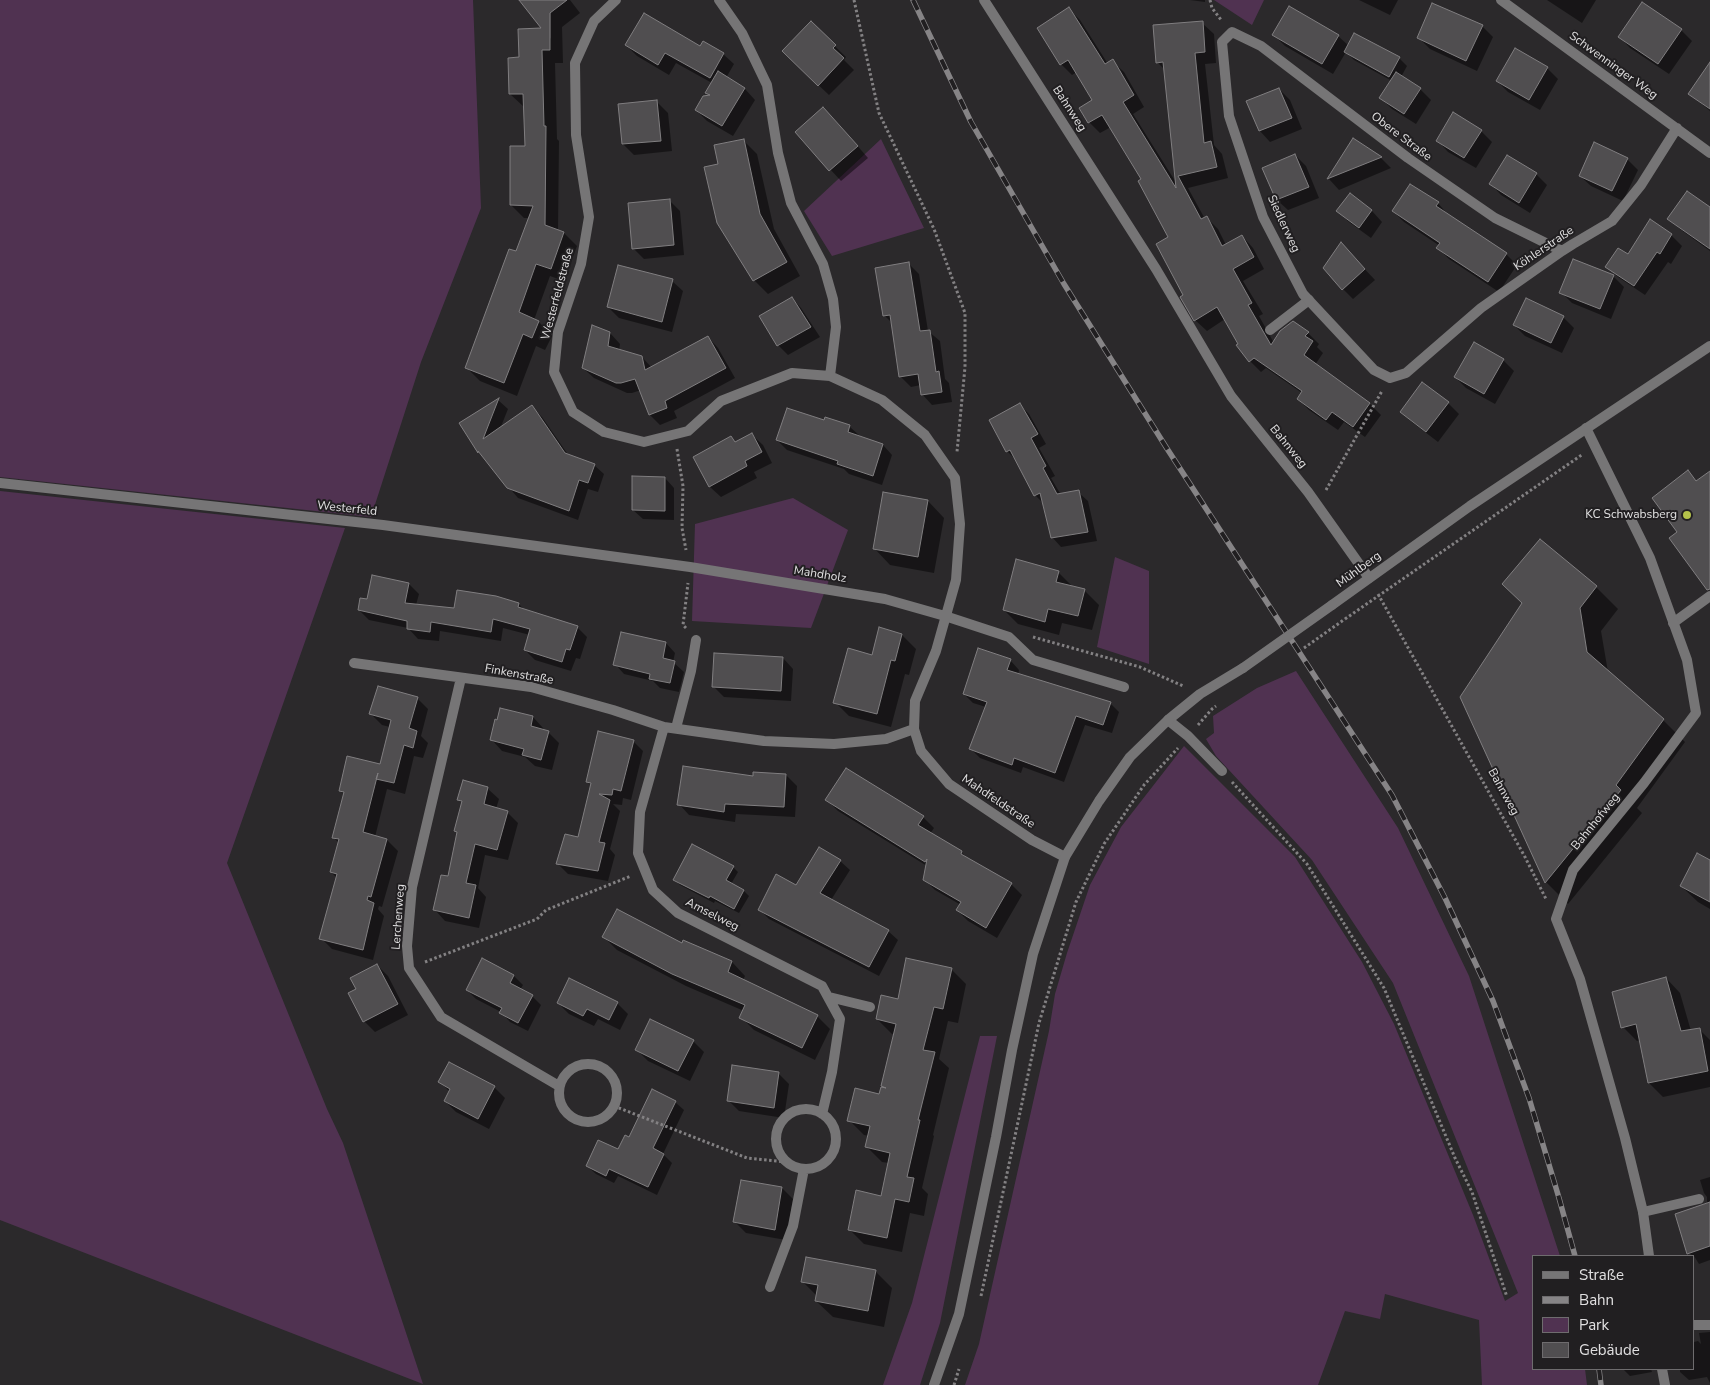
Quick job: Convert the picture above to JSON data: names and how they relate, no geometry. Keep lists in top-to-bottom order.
{
  "streets": {
    "street": [
      "Schwenninger Weg",
      "Bahnweg",
      "Obere Straße",
      "Siedlerweg",
      "Köhlerstraße",
      "Westerfeldstraße",
      "Westerfeld",
      "Mühlberg",
      "Mahdholz",
      "Finkenstraße",
      "Mahdfeldstraße",
      "Bahnhofweg",
      "Amselweg",
      "Lerchenweg"
    ]
  },
  "crossings": [
    ["Schwenninger Weg", "Köhlerstraße"],
    ["Bahnweg", "Mühlberg"],
    ["Bahnweg", "Bahnhofweg"],
    ["Obere Straße", "Siedlerweg"],
    ["Obere Straße", "Köhlerstraße"],
    ["Siedlerweg", "Köhlerstraße"],
    ["Westerfeldstraße", "Mahdfeldstraße"],
    ["Westerfeld", "Mahdholz"],
    ["Mühlberg", "Mahdfeldstraße"],
    ["Mühlberg", "Bahnhofweg"],
    ["Mahdholz", "Mahdfeldstraße"],
    ["Finkenstraße", "Mahdfeldstraße"],
    ["Finkenstraße", "Amselweg"],
    ["Finkenstraße", "Lerchenweg"]
  ],
  "places": ["KC Schwabsberg"],
  "legend": [
    "Straße",
    "Bahn",
    "Park",
    "Gebäude"
  ]
}
